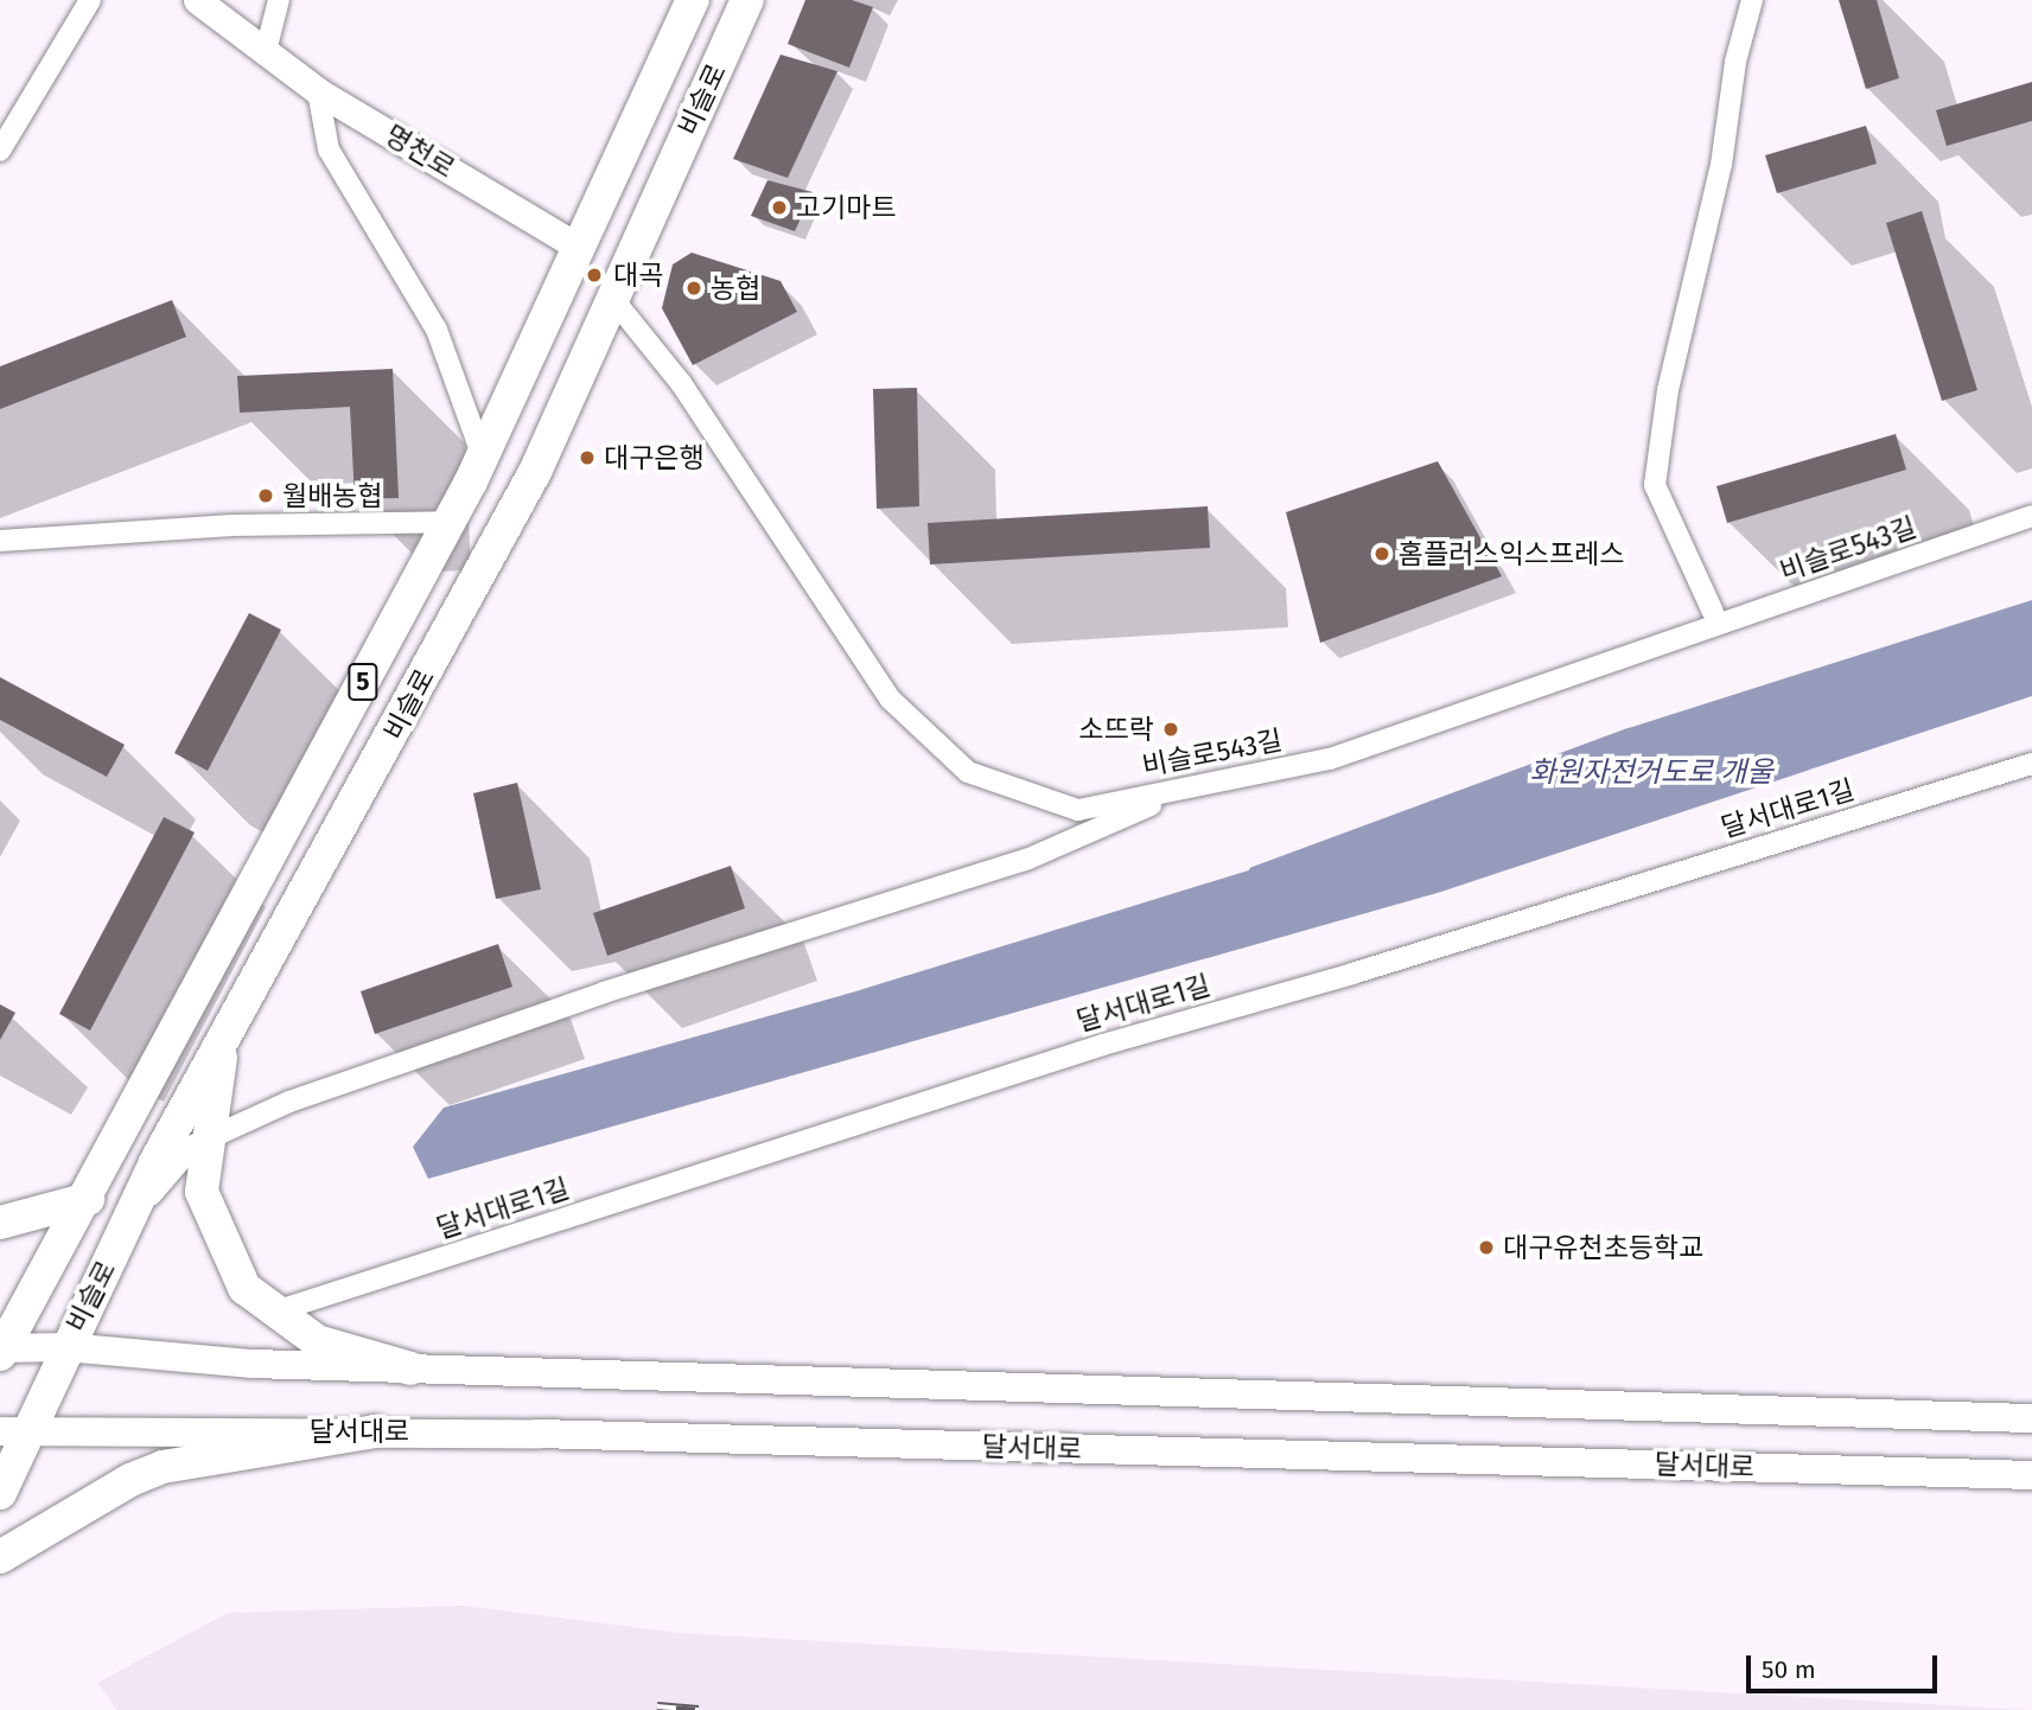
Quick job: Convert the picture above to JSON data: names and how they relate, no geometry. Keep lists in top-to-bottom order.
{
  "streets": {
    "main road": ["비슬로", "5", "달서대로"],
    "street": ["명천로", "비슬로543길", "달서대로1길"]
  },
  "crossings": [
    ["비슬로", "명천로"],
    ["비슬로", "비슬로543길"],
    ["비슬로", "달서대로"]
  ],
  "water": ["화원자전거도로 개울"],
  "places": [
    "고기마트",
    "대곡",
    "농협",
    "대구은행",
    "월배농협",
    "홈플러스익스프레스",
    "소뜨락",
    "대구유천초등학교"
  ],
  "scale_bar": "50 m"
}
